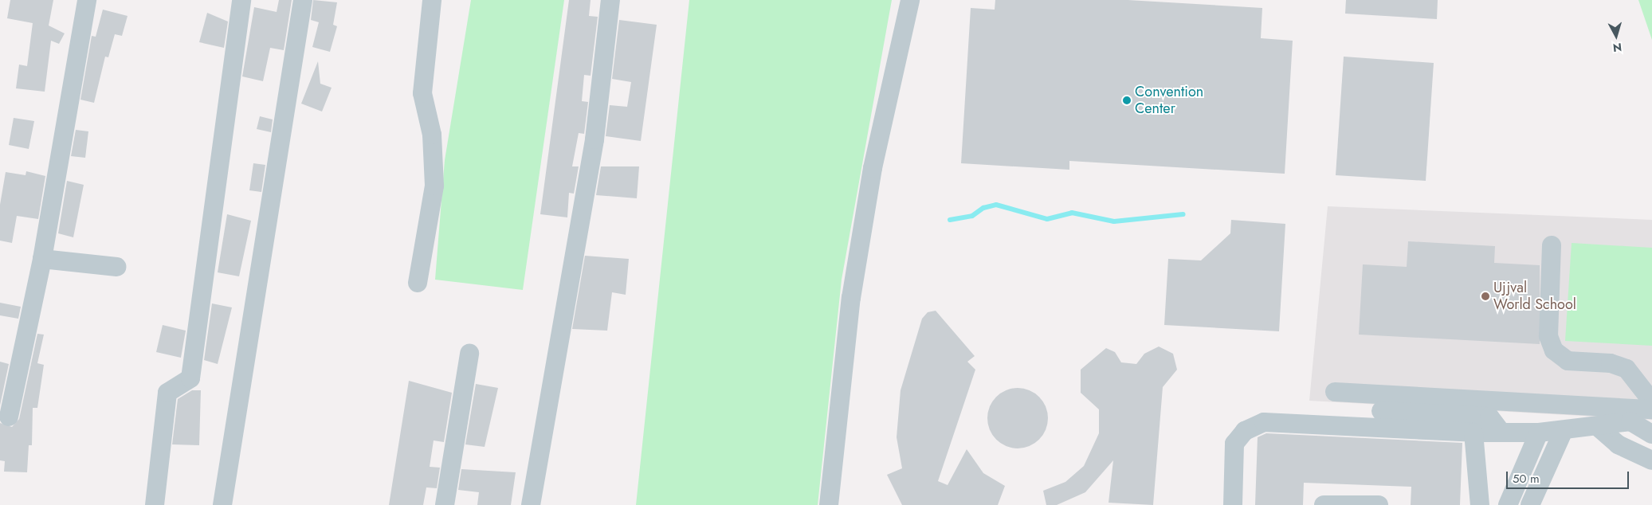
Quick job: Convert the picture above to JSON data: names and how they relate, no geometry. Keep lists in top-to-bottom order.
{
  "places": ["Convention Center", "Ujjval World School"],
  "scale_bar": "50 m",
  "north": "bottom"
}
